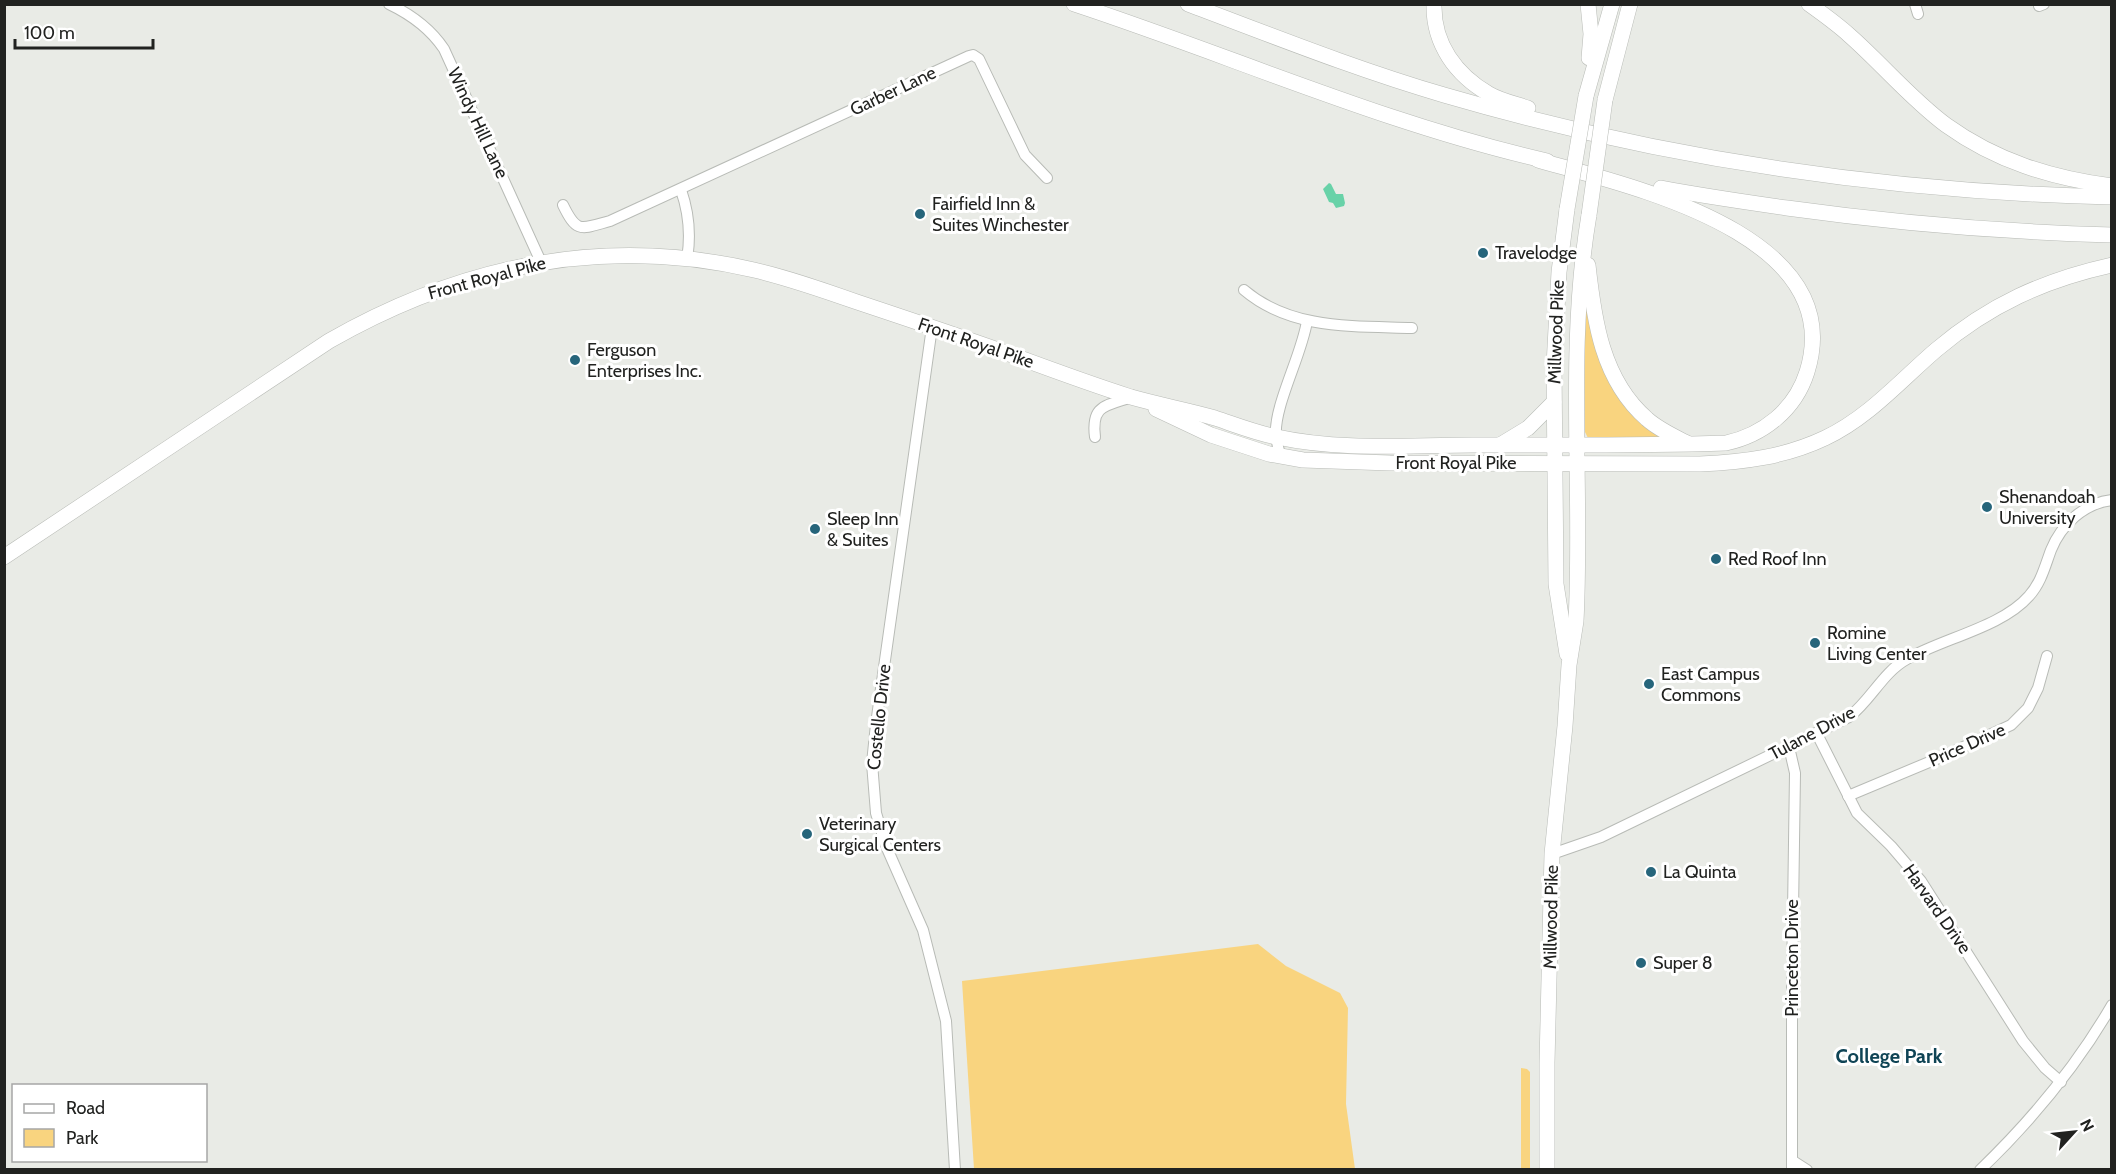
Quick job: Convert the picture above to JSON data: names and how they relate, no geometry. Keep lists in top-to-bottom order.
{
  "streets": {
    "highway": ["Front Royal Pike", "Millwood Pike"],
    "street": [
      "Garber Lane",
      "Windy Hill Lane",
      "Costello Drive",
      "Tulane Drive",
      "Price Drive",
      "Harvard Drive",
      "Princeton Drive"
    ]
  },
  "crossings": [
    ["Windy Hill Lane", "Front Royal Pike"],
    ["Front Royal Pike", "Millwood Pike"],
    ["Front Royal Pike", "Costello Drive"],
    ["Millwood Pike", "Tulane Drive"],
    ["Tulane Drive", "Harvard Drive"],
    ["Tulane Drive", "Princeton Drive"],
    ["Price Drive", "Harvard Drive"]
  ],
  "districts": ["College Park"],
  "places": [
    "Fairfield Inn & Suites Winchester",
    "Travelodge",
    "Ferguson Enterprises Inc.",
    "Shenandoah University",
    "Sleep Inn & Suites",
    "Red Roof Inn",
    "Romine Living Center",
    "East Campus Commons",
    "Veterinary Surgical Centers",
    "La Quinta",
    "Super 8"
  ],
  "legend": ["Road", "Park"],
  "scale_bar": "100 m",
  "north": "top right"
}
